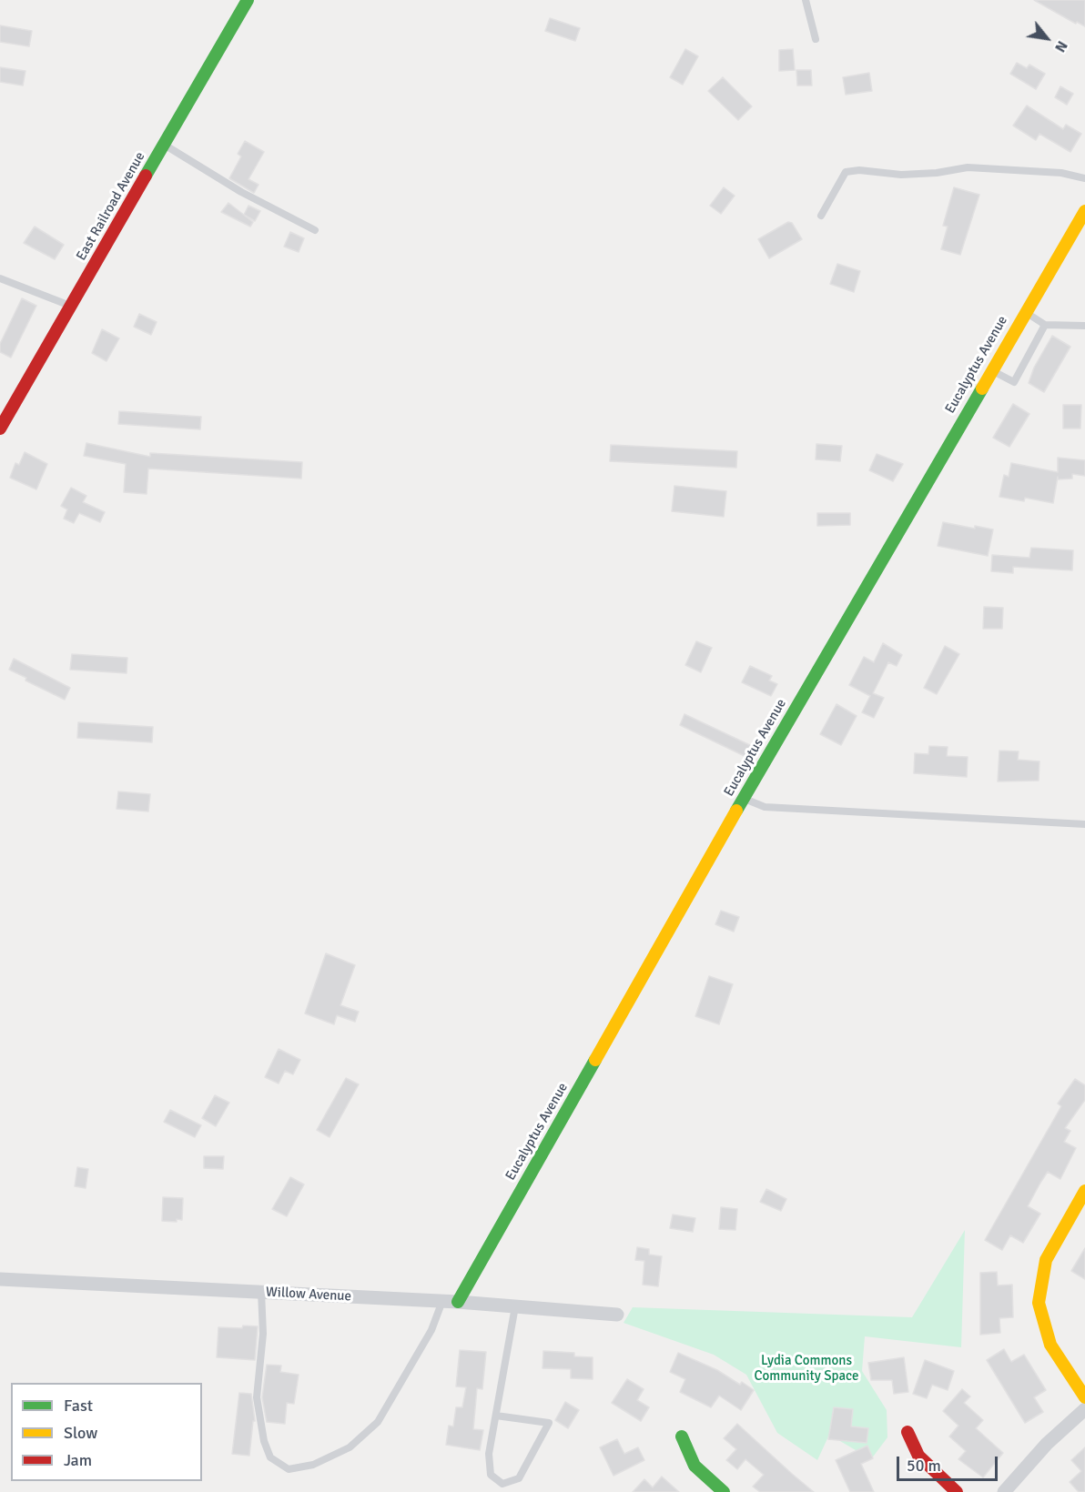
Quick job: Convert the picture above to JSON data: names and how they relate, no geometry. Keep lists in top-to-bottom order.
{
  "streets": {
    "street": ["East Railroad Avenue", "Eucalyptus Avenue", "Willow Avenue"]
  },
  "crossings": [
    ["Eucalyptus Avenue", "Willow Avenue"]
  ],
  "parks": ["Lydia Commons Community Space"],
  "legend": ["Fast", "Slow", "Jam"],
  "scale_bar": "50 m",
  "north": "bottom right"
}
